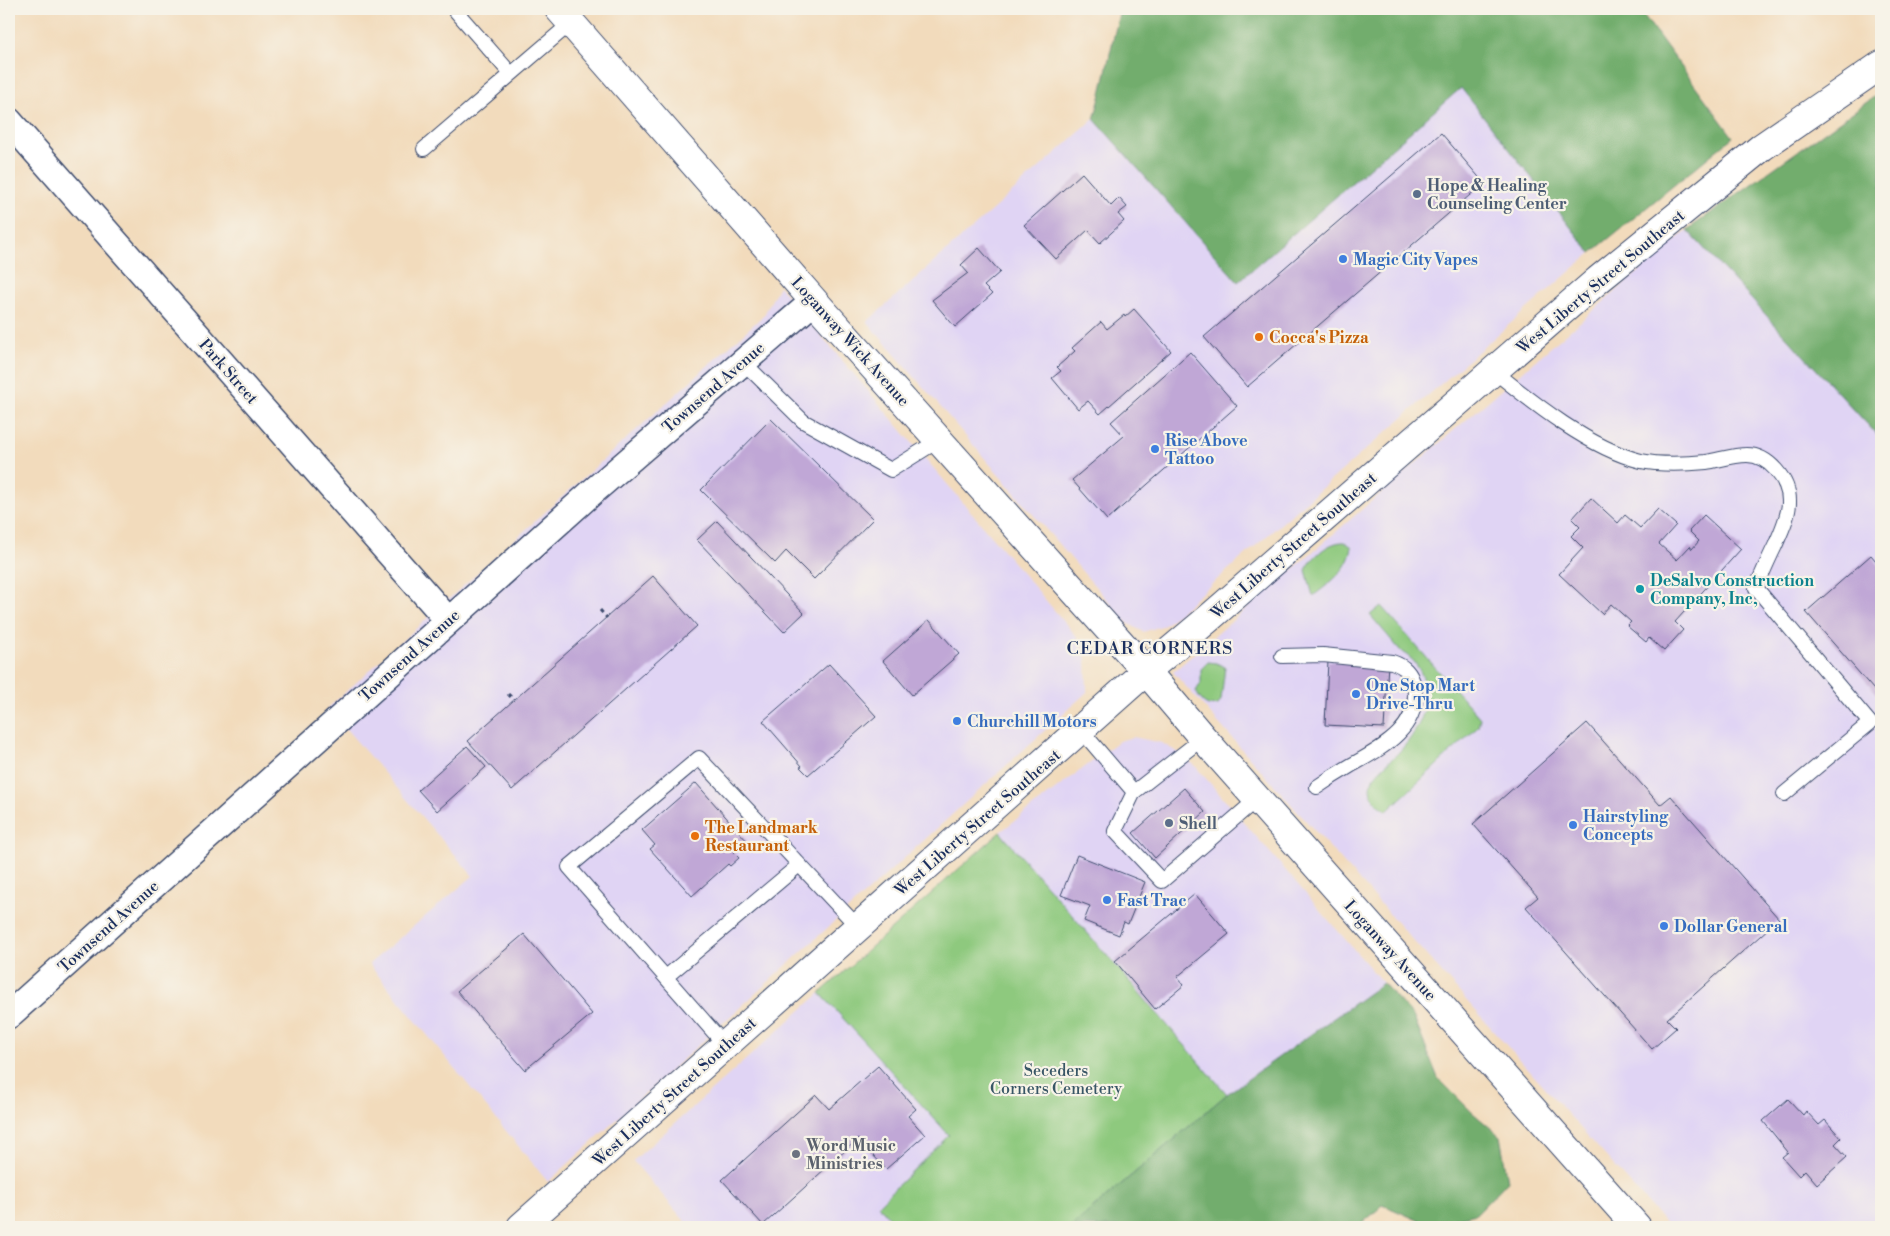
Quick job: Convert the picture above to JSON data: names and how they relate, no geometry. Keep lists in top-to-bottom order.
{
  "streets": {
    "main road": ["West Liberty Street Southeast", "Loganway Wick Avenue", "Loganway Avenue"],
    "street": ["Park Street", "Townsend Avenue"]
  },
  "crossings": [
    ["West Liberty Street Southeast", "Loganway Wick Avenue"],
    ["West Liberty Street Southeast", "Loganway Avenue"],
    ["Loganway Wick Avenue", "Townsend Avenue"],
    ["Loganway Wick Avenue", "Loganway Avenue"],
    ["Park Street", "Townsend Avenue"]
  ],
  "districts": ["CEDAR CORNERS"],
  "parks": ["Seceders Corners Cemetery"],
  "places": [
    "Hope & Healing Counseling Center",
    "Magic City Vapes",
    "Cocca's Pizza",
    "Rise Above Tattoo",
    "DeSalvo Construction Company, Inc,",
    "One Stop Mart Drive-Thru",
    "Churchill Motors",
    "Shell",
    "Hairstyling Concepts",
    "The Landmark Restaurant",
    "Fast Trac",
    "Dollar General",
    "Word Music Ministries"
  ]
}
